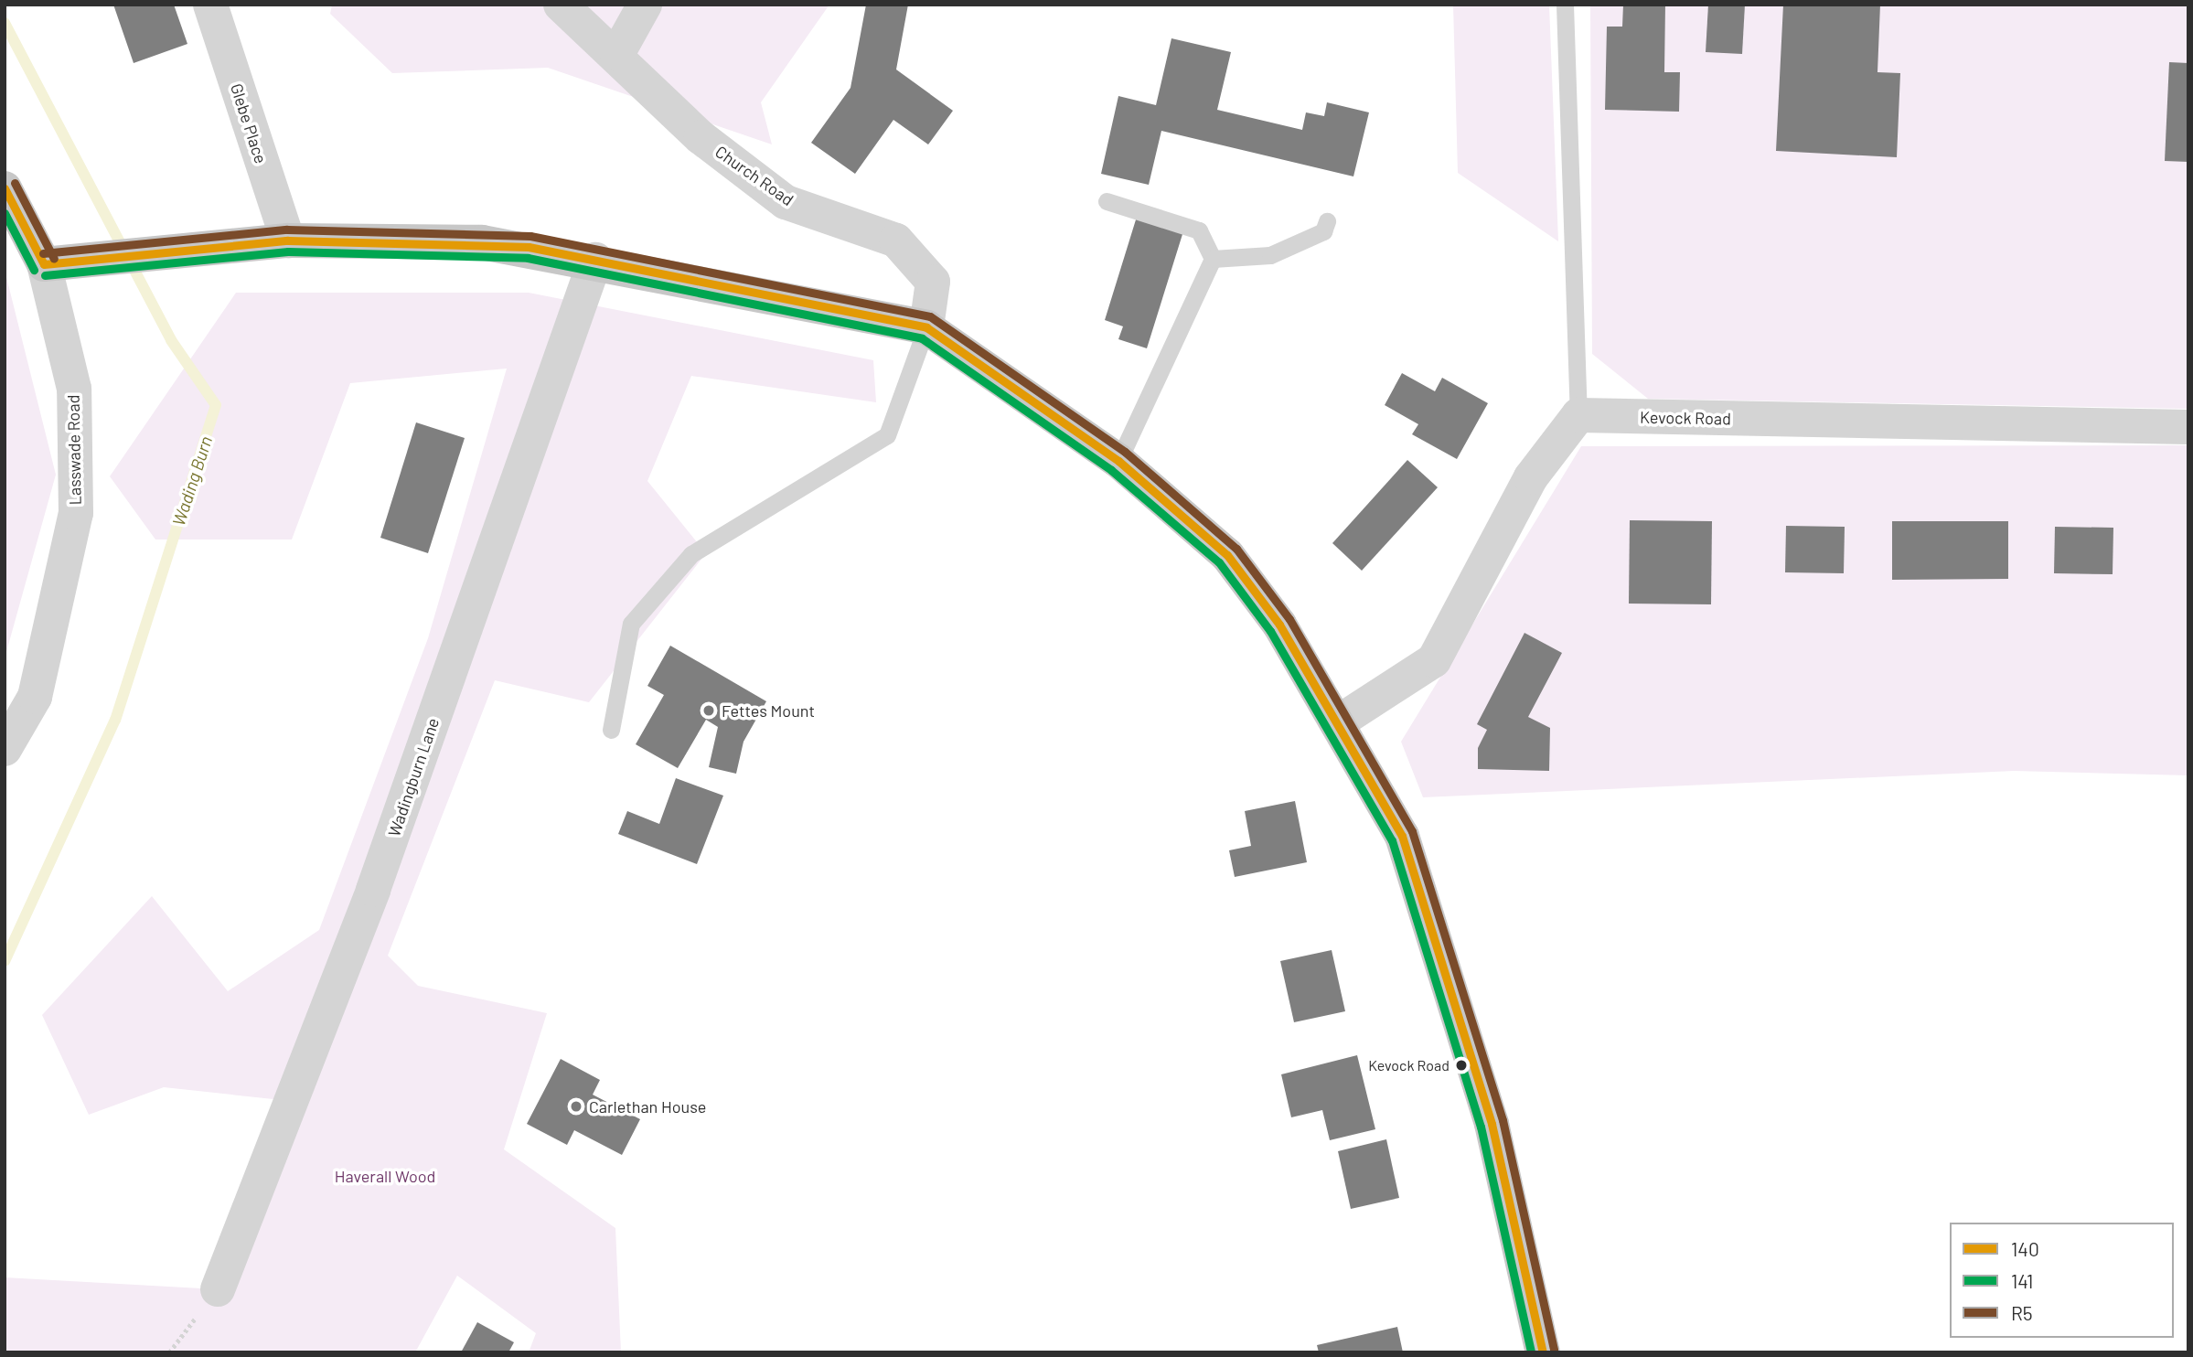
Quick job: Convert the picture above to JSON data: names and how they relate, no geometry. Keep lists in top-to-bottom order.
{
  "streets": {
    "main road": ["Lasswade Road"],
    "street": [
      "Glebe Place",
      "Church Road",
      "Kevock Road",
      "Wadingburn Lane"
    ]
  },
  "water": ["Wading Burn"],
  "parks": ["Haverall Wood"],
  "places": ["Fettes Mount", "Kevock Road", "Carlethan House"],
  "lines": ["transit line R5", "transit line 140", "transit line 141"],
  "legend": ["140", "141", "R5"]
}
